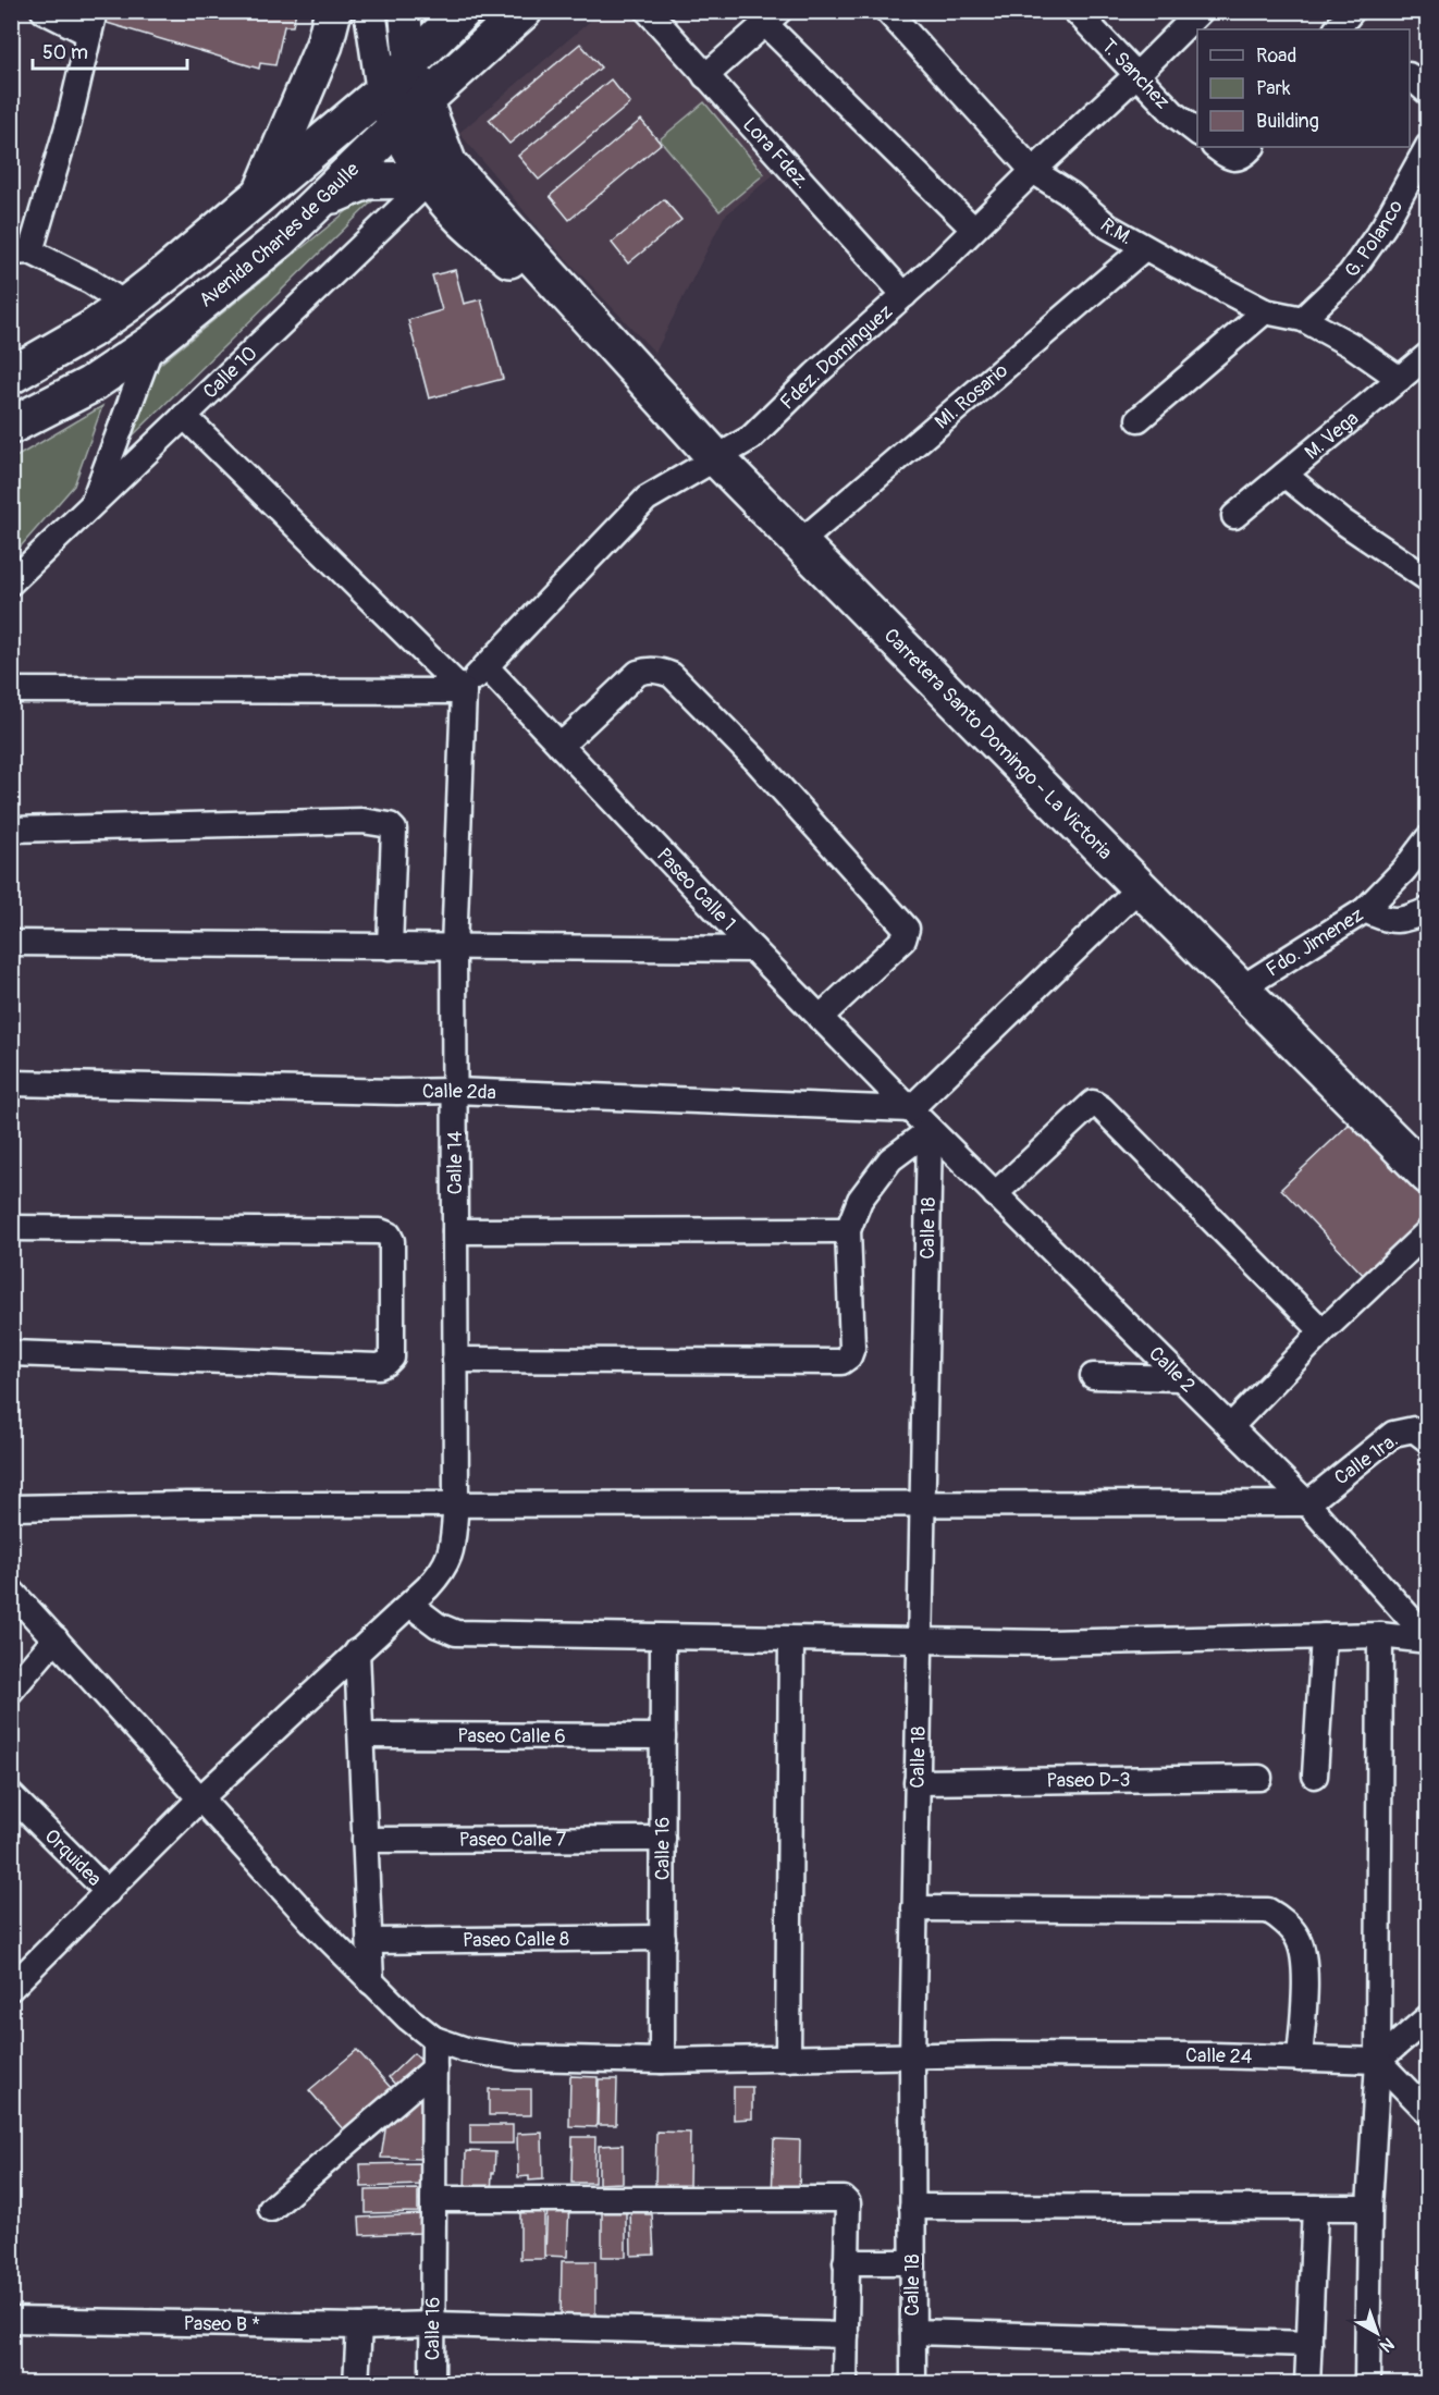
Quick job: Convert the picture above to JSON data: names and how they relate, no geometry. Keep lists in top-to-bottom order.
{
  "streets": {
    "main road": ["Avenida Charles de Gaulle", "Carretera Santo Domingo - La Victoria"],
    "street": [
      "T. Sanchez",
      "Lora Fdez.",
      "R.M.",
      "G. Polanco",
      "Fdez. Dominguez",
      "Calle 10",
      "Ml. Rosario",
      "M. Vega",
      "Paseo Calle 1",
      "Fdo. Jimenez",
      "Calle 2da",
      "Calle 14",
      "Calle 18",
      "Calle 2",
      "Calle 1ra.",
      "Paseo Calle 6",
      "Paseo D-3",
      "Paseo Calle 7",
      "Calle 16",
      "Orquidea",
      "Paseo Calle 8",
      "Calle 24",
      "Paseo B *"
    ]
  },
  "crossings": [
    ["T. Sanchez", "Fdez. Dominguez"],
    ["Lora Fdez.", "Fdez. Dominguez"],
    ["R.M.", "G. Polanco"],
    ["R.M.", "Fdez. Dominguez"],
    ["R.M.", "Ml. Rosario"],
    ["R.M.", "M. Vega"],
    ["Avenida Charles de Gaulle", "Carretera Santo Domingo - La Victoria"],
    ["Fdez. Dominguez", "Carretera Santo Domingo - La Victoria"],
    ["Fdez. Dominguez", "Paseo Calle 1"],
    ["Fdez. Dominguez", "Calle 14"],
    ["Calle 10", "Carretera Santo Domingo - La Victoria"],
    ["Ml. Rosario", "Carretera Santo Domingo - La Victoria"],
    ["Carretera Santo Domingo - La Victoria", "Fdo. Jimenez"],
    ["Paseo Calle 1", "Calle 2da"],
    ["Paseo Calle 1", "Calle 2"],
    ["Calle 2da", "Calle 14"],
    ["Calle 2da", "Calle 2"],
    ["Calle 18", "Calle 2"],
    ["Calle 18", "Paseo D-3"],
    ["Calle 18", "Calle 24"],
    ["Calle 2", "Calle 1ra."],
    ["Paseo Calle 6", "Calle 16"],
    ["Paseo Calle 7", "Calle 16"],
    ["Calle 16", "Paseo Calle 8"],
    ["Calle 16", "Calle 24"],
    ["Calle 16", "Paseo B *"]
  ],
  "legend": ["Road", "Park", "Building"],
  "scale_bar": "50 m",
  "north": "bottom right"
}
